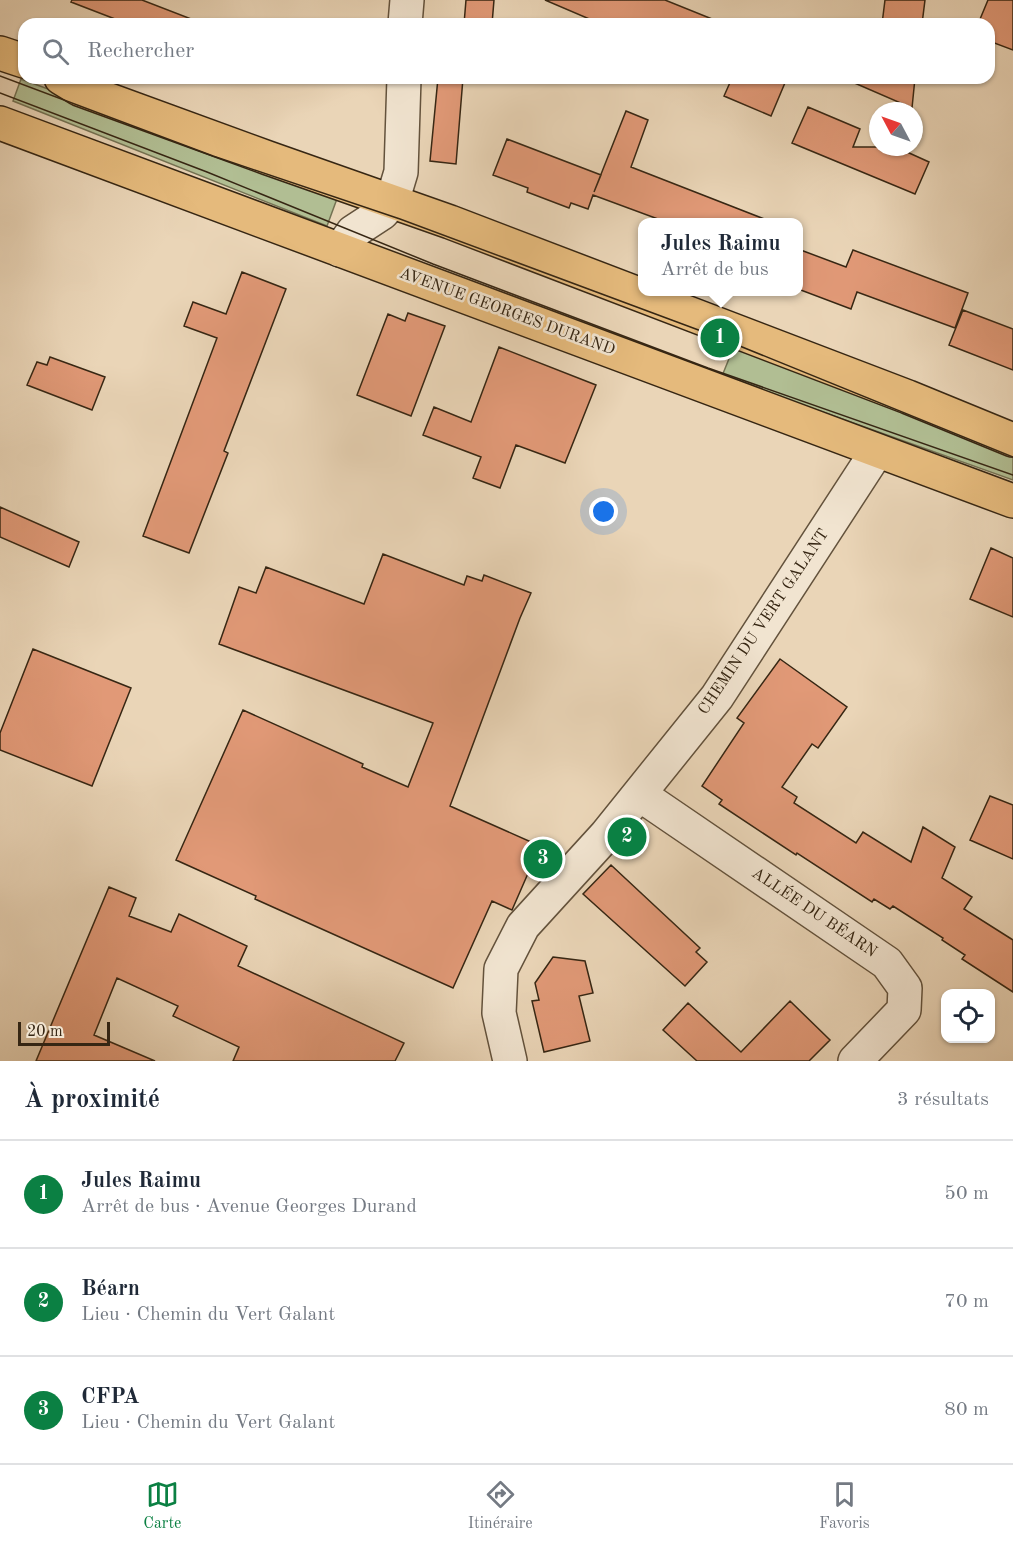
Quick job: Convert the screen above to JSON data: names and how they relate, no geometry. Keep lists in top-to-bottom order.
{
  "streets": {
    "main road": ["AVENUE GEORGES DURAND"],
    "street": ["CHEMIN DU VERT GALANT", "ALLÉE DU BÉARN"]
  },
  "crossings": [
    ["AVENUE GEORGES DURAND", "CHEMIN DU VERT GALANT"],
    ["CHEMIN DU VERT GALANT", "ALLÉE DU BÉARN"]
  ],
  "scale_bar": "20 m",
  "north": "top left",
  "page": {
    "search": "Rechercher",
    "popup": ["Jules Raimu", "Arrêt de bus"],
    "pins": ["1", "2", "3"],
    "scale": "20 m",
    "heading": ["À proximité", "3 résultats"],
    "list": [
      {
        "mark": "1",
        "name": "Jules Raimu",
        "note": "Arrêt de bus · Avenue Georges Durand",
        "value": "50 m"
      },
      {
        "mark": "2",
        "name": "Béarn",
        "note": "Lieu · Chemin du Vert Galant",
        "value": "70 m"
      },
      {
        "mark": "3",
        "name": "CFPA",
        "note": "Lieu · Chemin du Vert Galant",
        "value": "80 m"
      }
    ],
    "nav": ["Carte", "Itinéraire", "Favoris"]
  }
}
